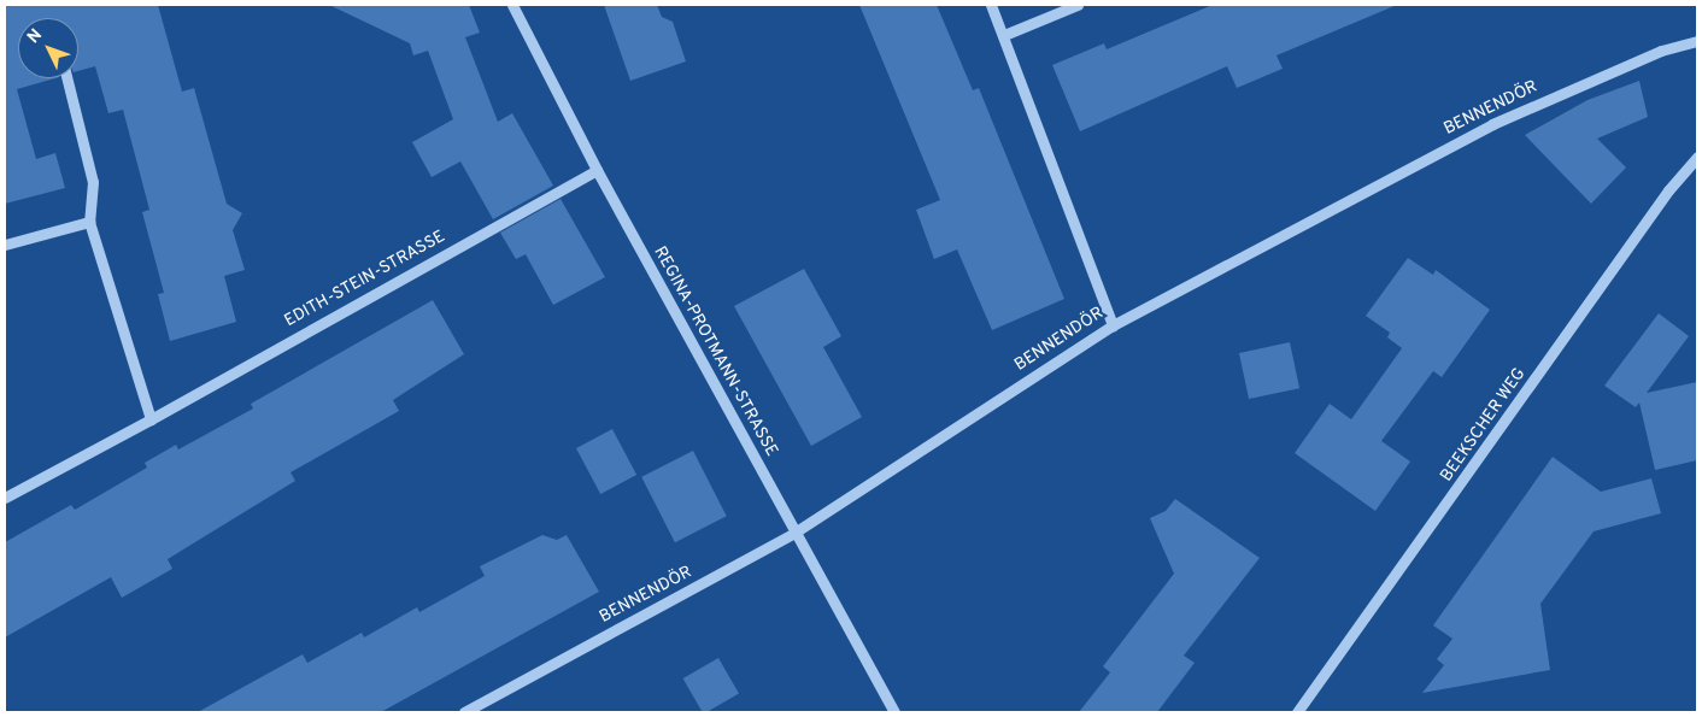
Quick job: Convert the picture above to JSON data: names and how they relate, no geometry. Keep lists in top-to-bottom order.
{
  "streets": {
    "street": [
      "BENNENDÖR",
      "EDITH-STEIN-STRASSE",
      "REGINA-PROTMANN-STRASSE",
      "BEEKSCHER WEG"
    ]
  },
  "crossings": [
    ["BENNENDÖR", "REGINA-PROTMANN-STRASSE"],
    ["EDITH-STEIN-STRASSE", "REGINA-PROTMANN-STRASSE"]
  ],
  "north": "top left"
}
